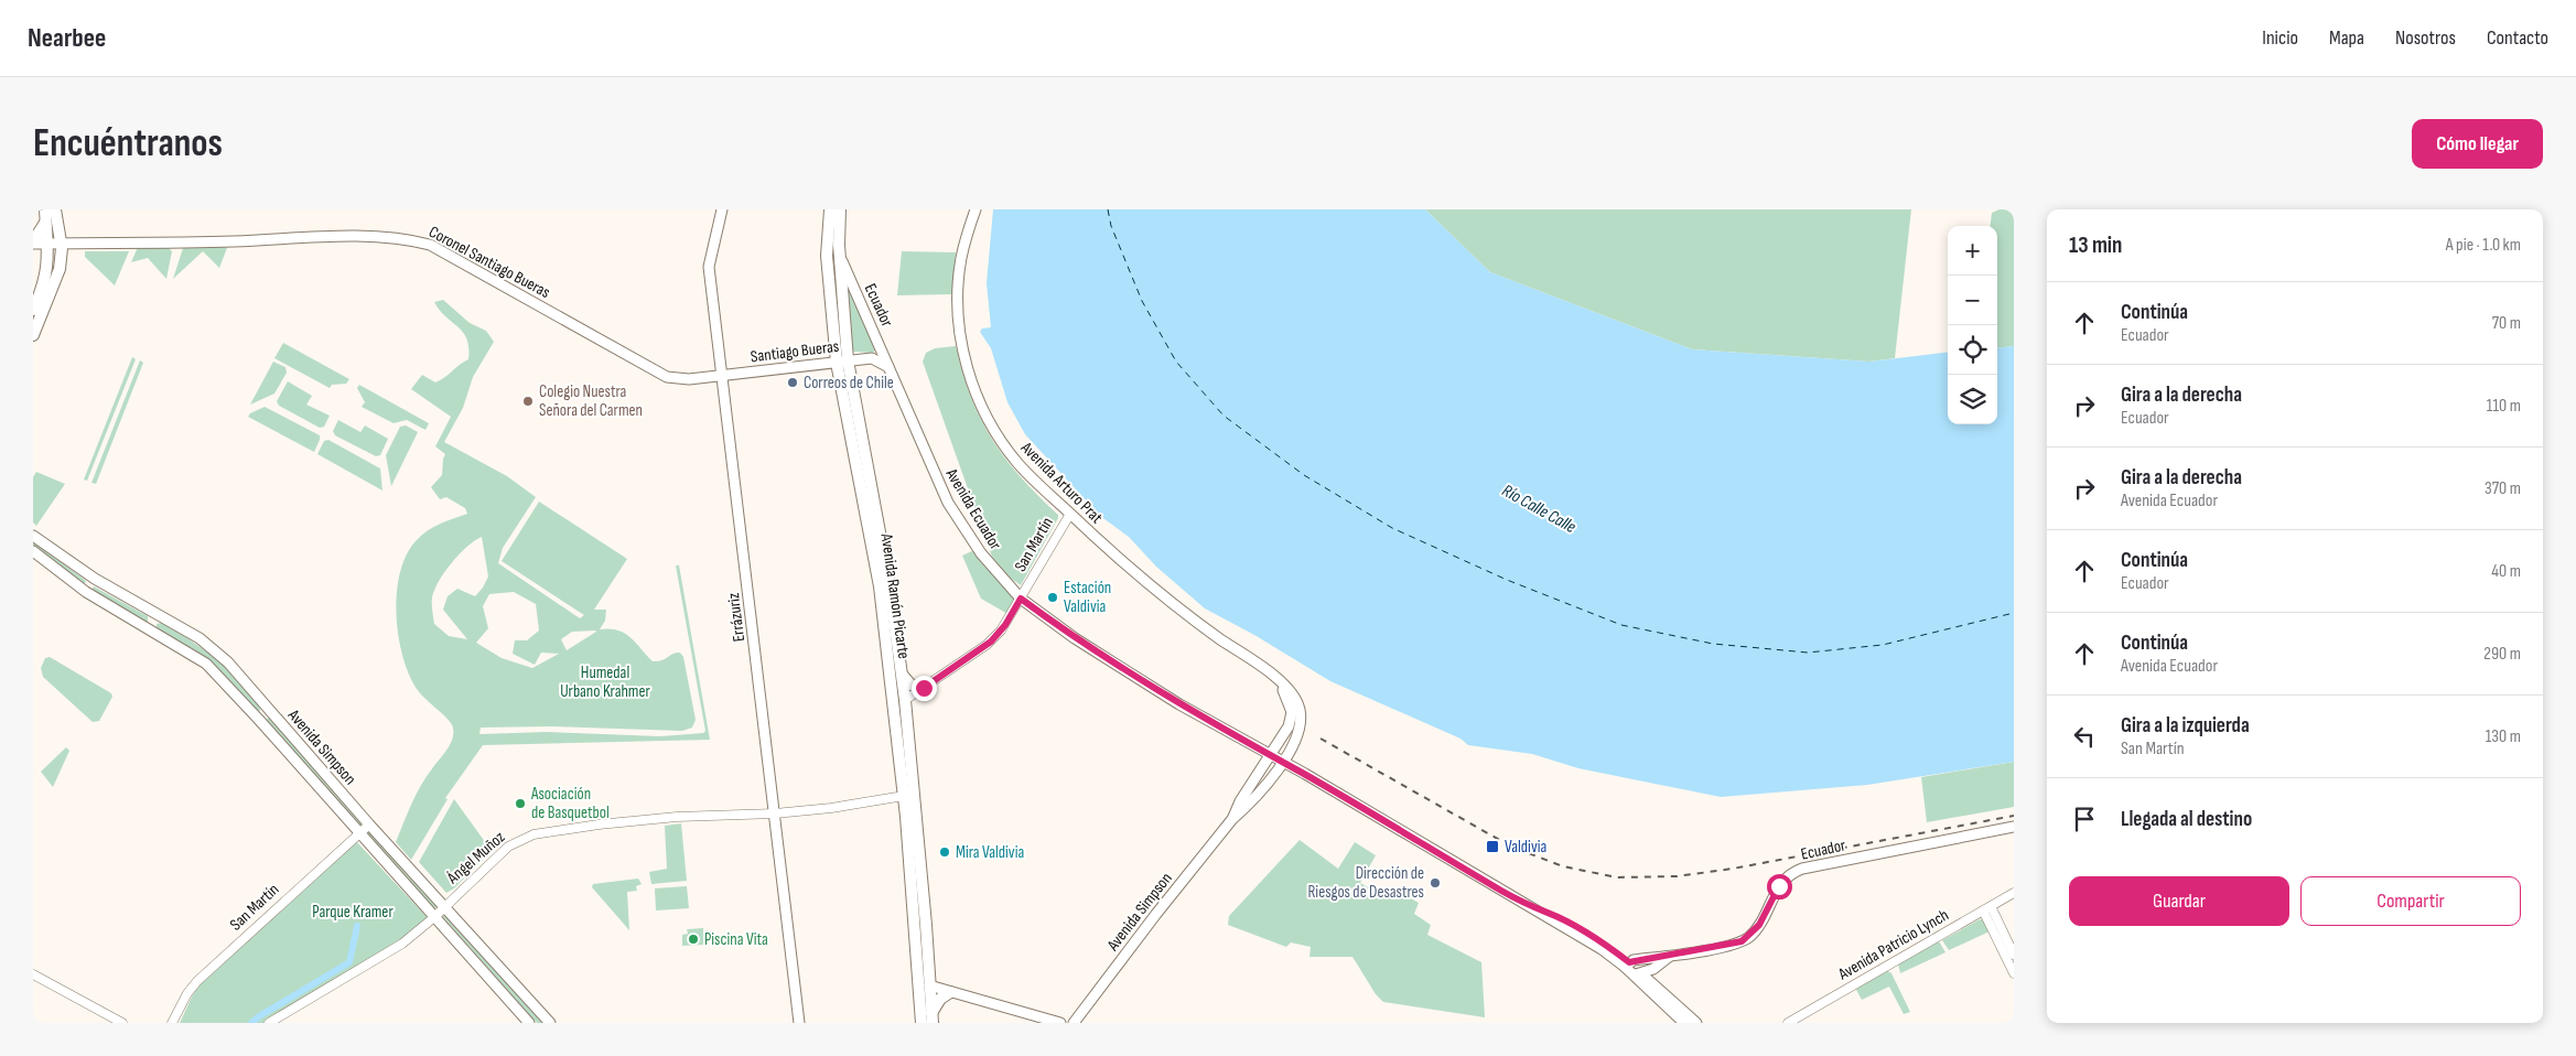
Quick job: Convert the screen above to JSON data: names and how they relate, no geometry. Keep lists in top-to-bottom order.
{
  "streets": {
    "main road": [
      "Coronel Santiago Bueras",
      "Ecuador",
      "Santiago Bueras",
      "Avenida Arturo Prat",
      "Avenida Ecuador",
      "Avenida Ramón Picarte",
      "Errázuriz",
      "Avenida Simpson"
    ],
    "street": ["San Martín", "Ángel Muñoz", "Avenida Patricio Lynch"]
  },
  "crossings": [
    ["Coronel Santiago Bueras", "Santiago Bueras"],
    ["Coronel Santiago Bueras", "Errázuriz"],
    ["Ecuador", "Avenida Ecuador"],
    ["Ecuador", "Avenida Ramón Picarte"],
    ["Santiago Bueras", "Avenida Ramón Picarte"],
    ["Santiago Bueras", "Errázuriz"],
    ["Avenida Arturo Prat", "Avenida Ecuador"],
    ["Avenida Arturo Prat", "San Martín"],
    ["Avenida Arturo Prat", "Avenida Simpson"],
    ["Avenida Ecuador", "San Martín"],
    ["Avenida Ecuador", "Avenida Simpson"],
    ["San Martín", "Avenida Ramón Picarte"],
    ["San Martín", "Avenida Simpson"],
    ["Avenida Ramón Picarte", "Ángel Muñoz"],
    ["Errázuriz", "Ángel Muñoz"],
    ["Avenida Simpson", "Ángel Muñoz"]
  ],
  "water": ["Río Calle Calle"],
  "parks": ["Humedal Urbano Krahmer", "Parque Kramer"],
  "places": {
    "other": [
      "Correos de Chile",
      "Colegio Nuestra Señora del Carmen",
      "Estación Valdivia",
      "Asociación de Basquetbol",
      "Mira Valdivia",
      "Dirección de Riesgos de Desastres",
      "Piscina Vita"
    ],
    "transit": ["Valdivia"]
  },
  "page": {
    "header": "Nearbee",
    "nav": [
      "Inicio",
      "Mapa",
      "Nosotros",
      "Contacto"
    ],
    "buttons": [
      "Cómo llegar",
      ["Guardar", "Compartir"]
    ],
    "title": "Encuéntranos",
    "heading": ["13 min", "A pie · 1.0 km"],
    "map_buttons": ["+", "−"],
    "list": [
      ["Continúa", "Ecuador", "70 m"],
      ["Gira a la derecha", "Ecuador", "110 m"],
      ["Gira a la derecha", "Avenida Ecuador", "370 m"],
      ["Continúa", "Ecuador", "40 m"],
      ["Continúa", "Avenida Ecuador", "290 m"],
      ["Gira a la izquierda", "San Martín", "130 m"],
      "Llegada al destino"
    ]
  }
}
